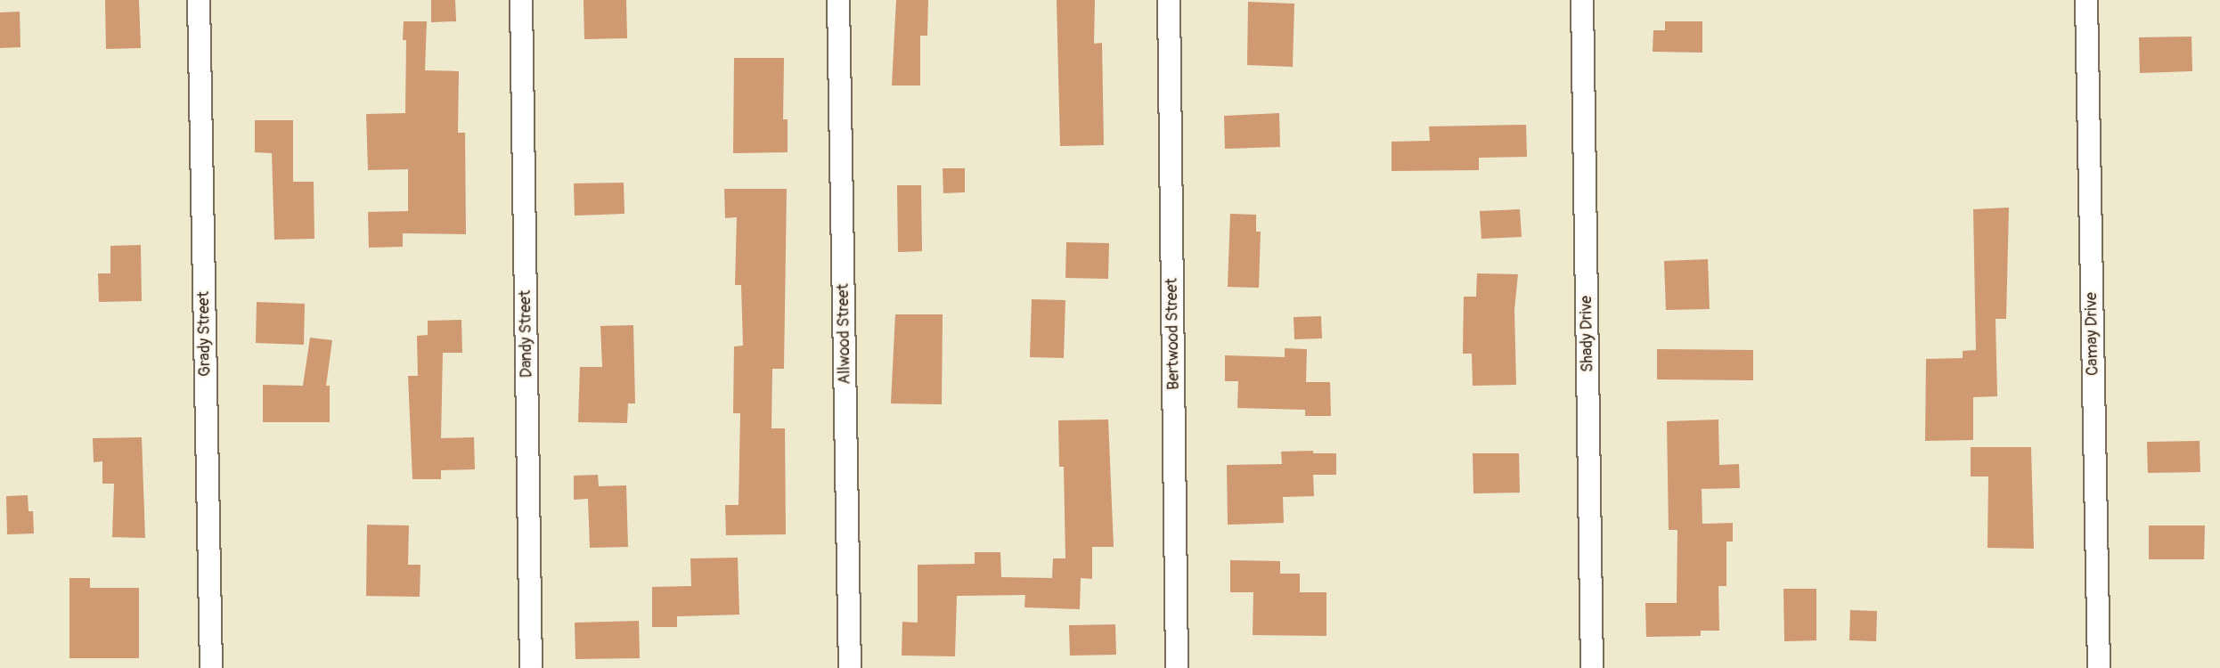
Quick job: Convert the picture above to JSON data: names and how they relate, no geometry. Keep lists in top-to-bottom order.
{
  "streets": {
    "street": [
      "Grady Street",
      "Dandy Street",
      "Allwood Street",
      "Bertwood Street",
      "Shady Drive",
      "Camay Drive"
    ]
  }
}
